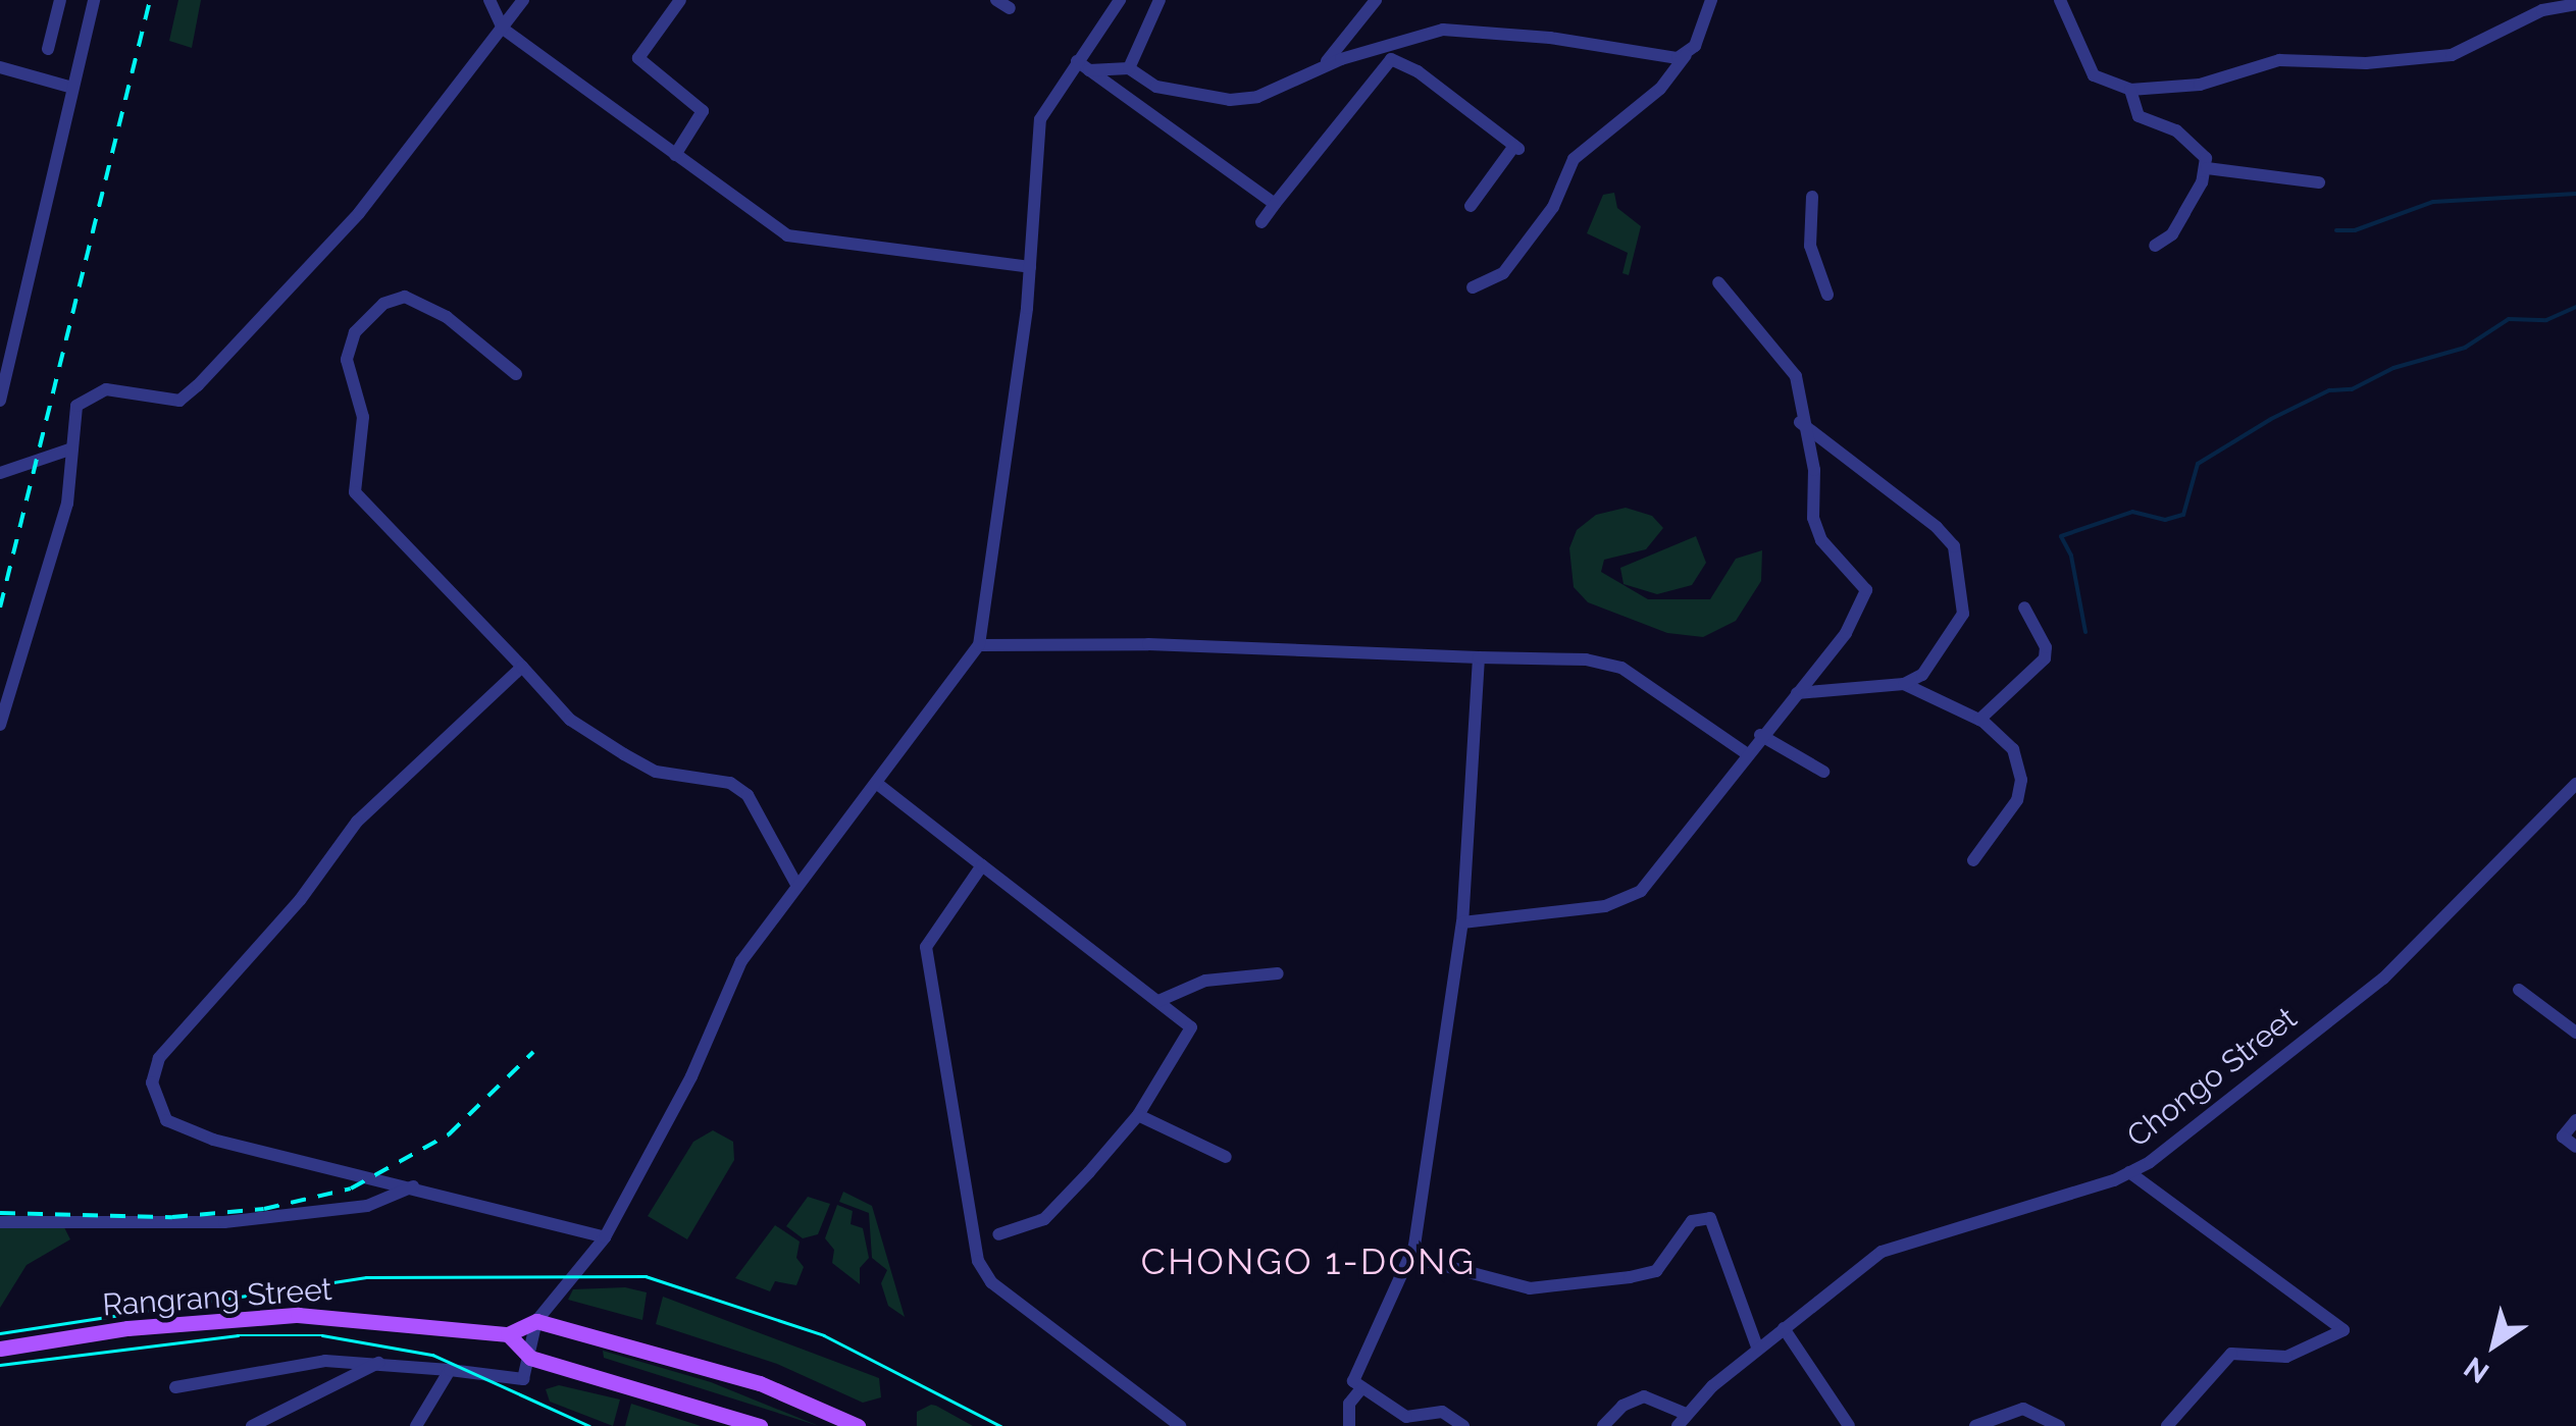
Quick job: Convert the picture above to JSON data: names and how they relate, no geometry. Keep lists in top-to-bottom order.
{
  "streets": {
    "main road": ["Rangrang Street"],
    "street": ["Chongo Street"]
  },
  "districts": ["CHONGO 1-DONG"],
  "north": "bottom left"
}
